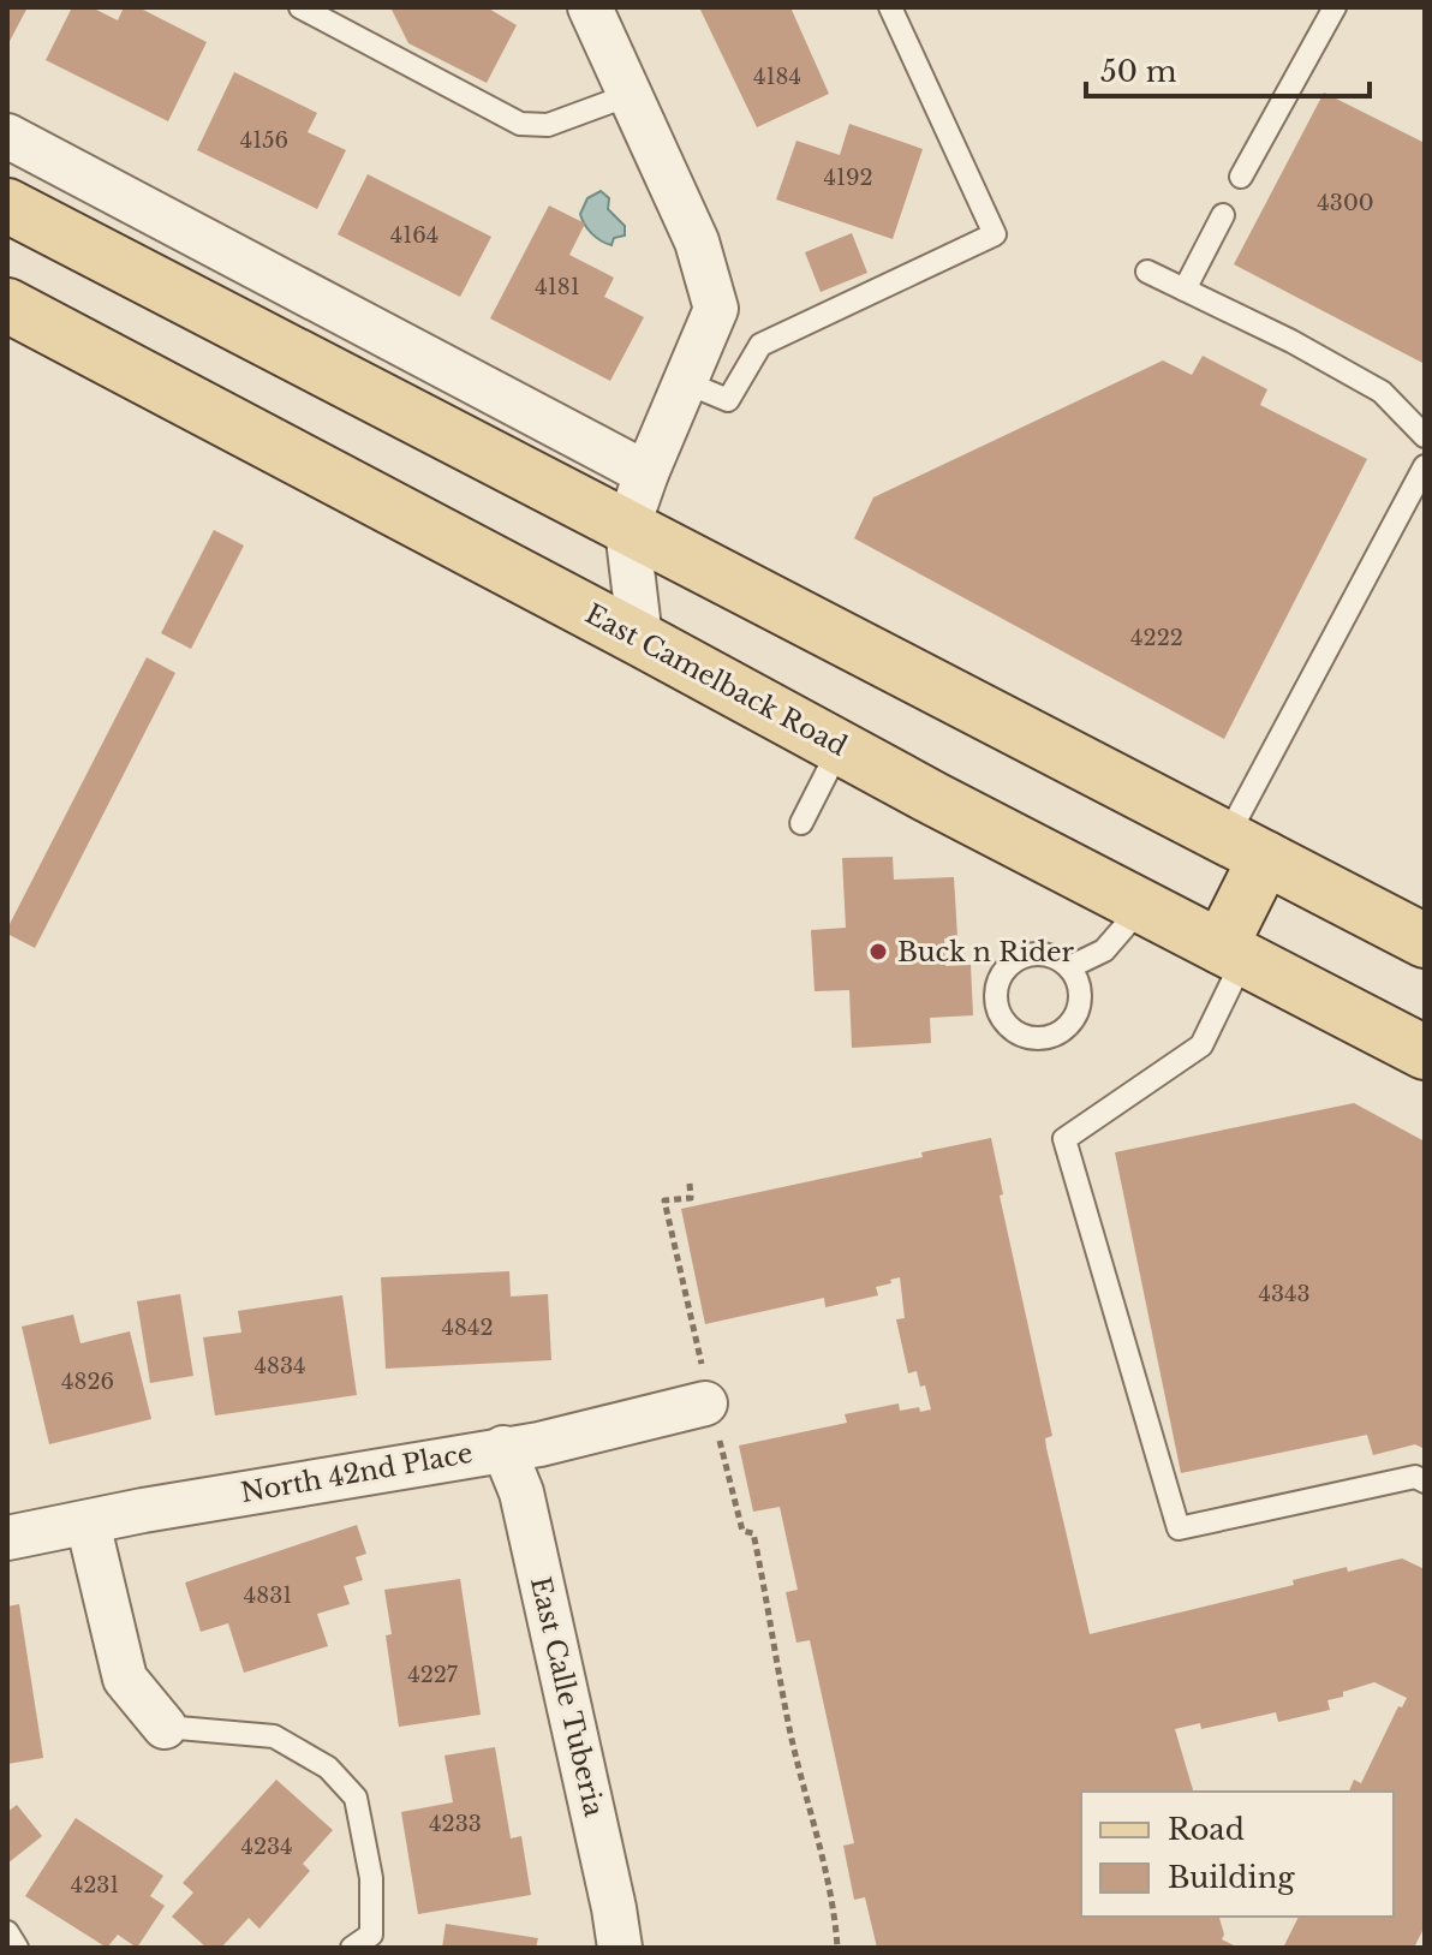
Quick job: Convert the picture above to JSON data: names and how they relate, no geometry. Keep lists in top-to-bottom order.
{
  "streets": {
    "main road": ["East Camelback Road"],
    "street": ["North 42nd Place", "East Calle Tuberia"]
  },
  "crossings": [
    ["North 42nd Place", "East Calle Tuberia"]
  ],
  "places": ["Buck n Rider"],
  "house_numbers": [
    "4184",
    "4156",
    "4192",
    "4300",
    "4164",
    "4181",
    "4222",
    "4343",
    "4842",
    "4834",
    "4826",
    "4831",
    "4227",
    "4233",
    "4234",
    "4231"
  ],
  "legend": ["Road", "Building"],
  "scale_bar": "50 m"
}
